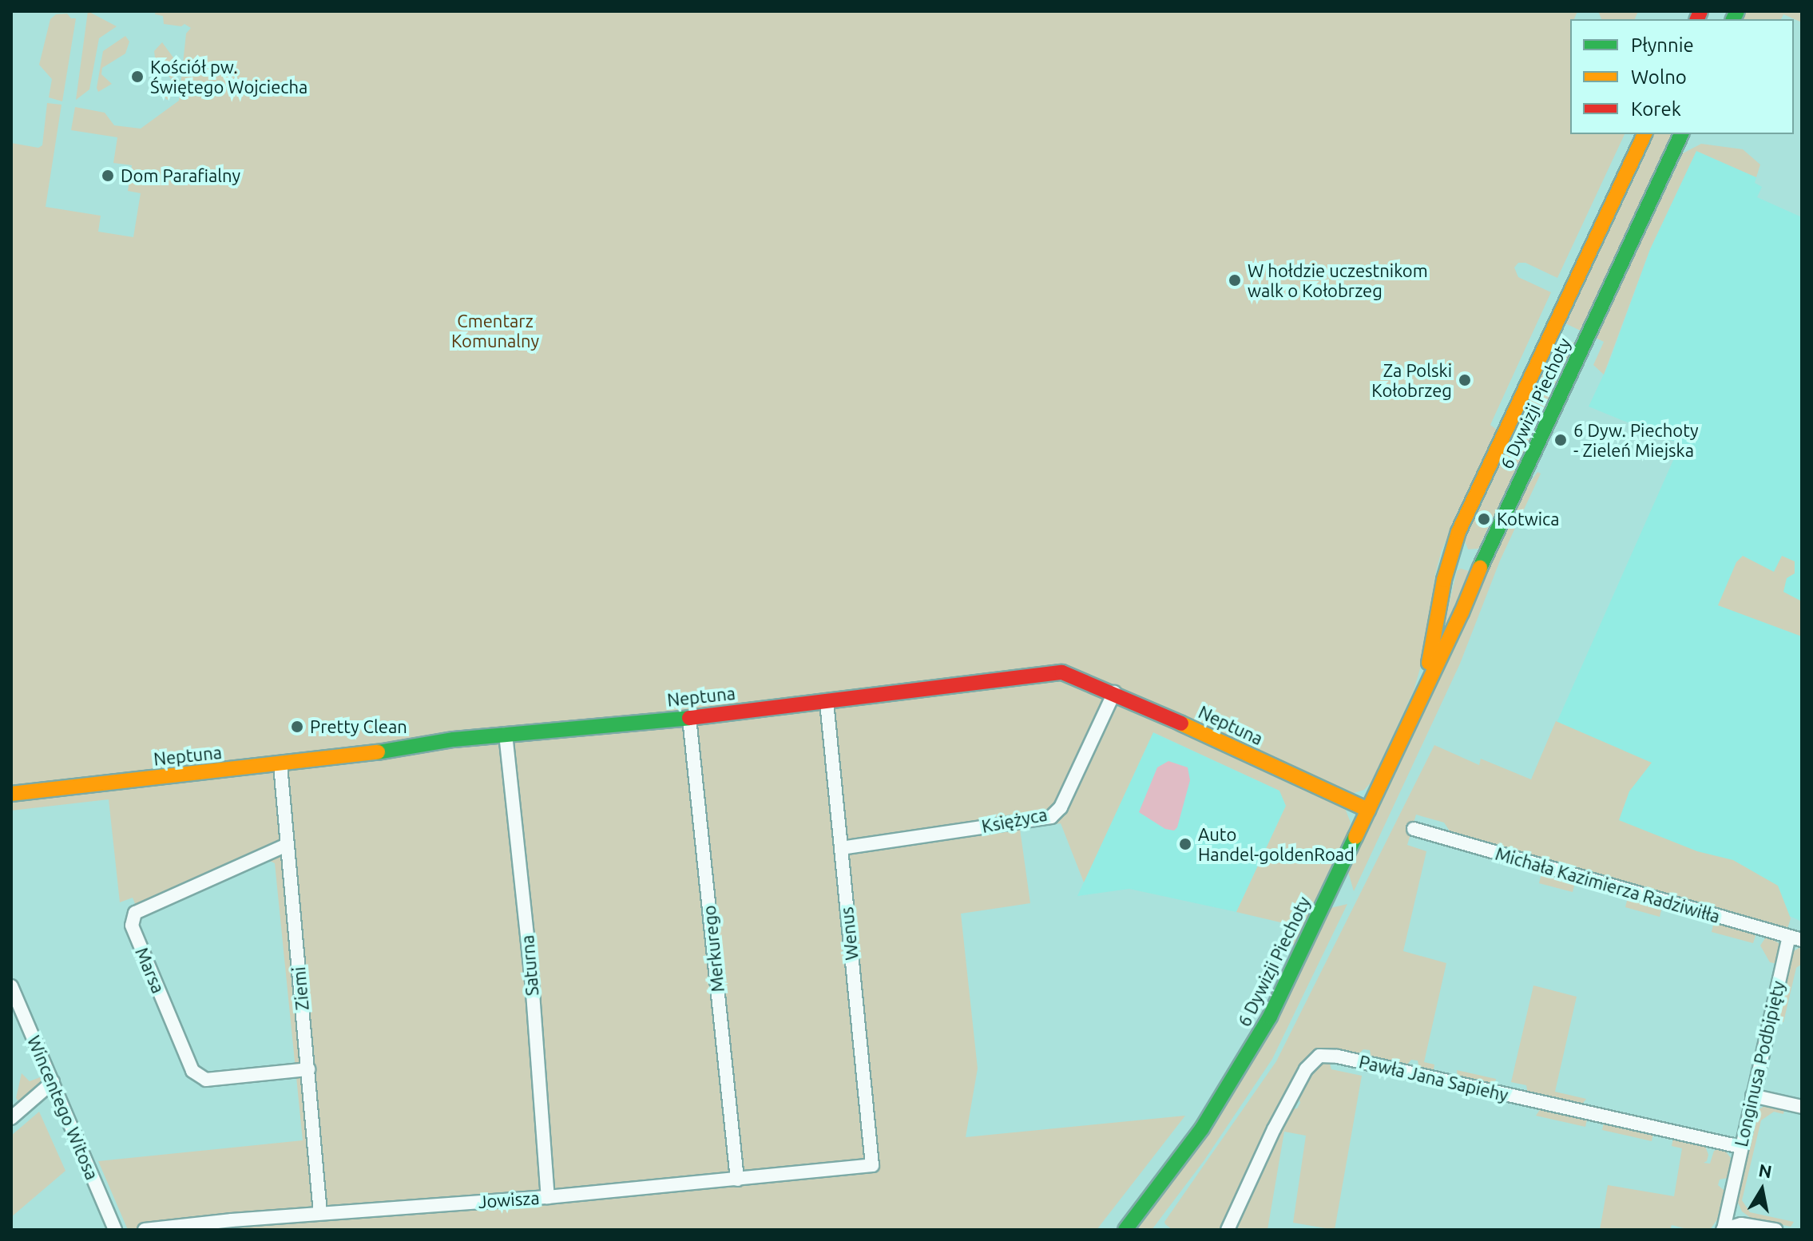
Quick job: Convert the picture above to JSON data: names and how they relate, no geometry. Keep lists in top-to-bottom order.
{
  "streets": {
    "street": [
      "6 Dywizji Piechoty",
      "Neptuna",
      "Księżyca",
      "Michała Kazimierza Radziwiłła",
      "Wenus",
      "Merkurego",
      "Saturna",
      "Marsa",
      "Ziemi",
      "Longinusa Podbipięty",
      "Pawła Jana Sapiehy",
      "Wincentego Witosa",
      "Jowisza"
    ]
  },
  "crossings": [
    ["6 Dywizji Piechoty", "Neptuna"],
    ["Neptuna", "Księżyca"],
    ["Neptuna", "Wenus"],
    ["Neptuna", "Merkurego"],
    ["Neptuna", "Saturna"],
    ["Neptuna", "Ziemi"],
    ["Księżyca", "Wenus"],
    ["Michała Kazimierza Radziwiłła", "Longinusa Podbipięty"],
    ["Wenus", "Jowisza"],
    ["Merkurego", "Jowisza"],
    ["Saturna", "Jowisza"],
    ["Marsa", "Ziemi"],
    ["Ziemi", "Jowisza"],
    ["Longinusa Podbipięty", "Pawła Jana Sapiehy"]
  ],
  "parks": ["Cmentarz Komunalny"],
  "places": [
    "Kościół pw. Świętego Wojciecha",
    "Dom Parafialny",
    "W hołdzie uczestnikom walk o Kołobrzeg",
    "Za Polski Kołobrzeg",
    "6 Dyw. Piechoty - Zieleń Miejska",
    "Kotwica",
    "Pretty Clean",
    "Auto Handel-goldenRoad"
  ],
  "legend": ["Płynnie", "Wolno", "Korek"],
  "north": "top"
}
